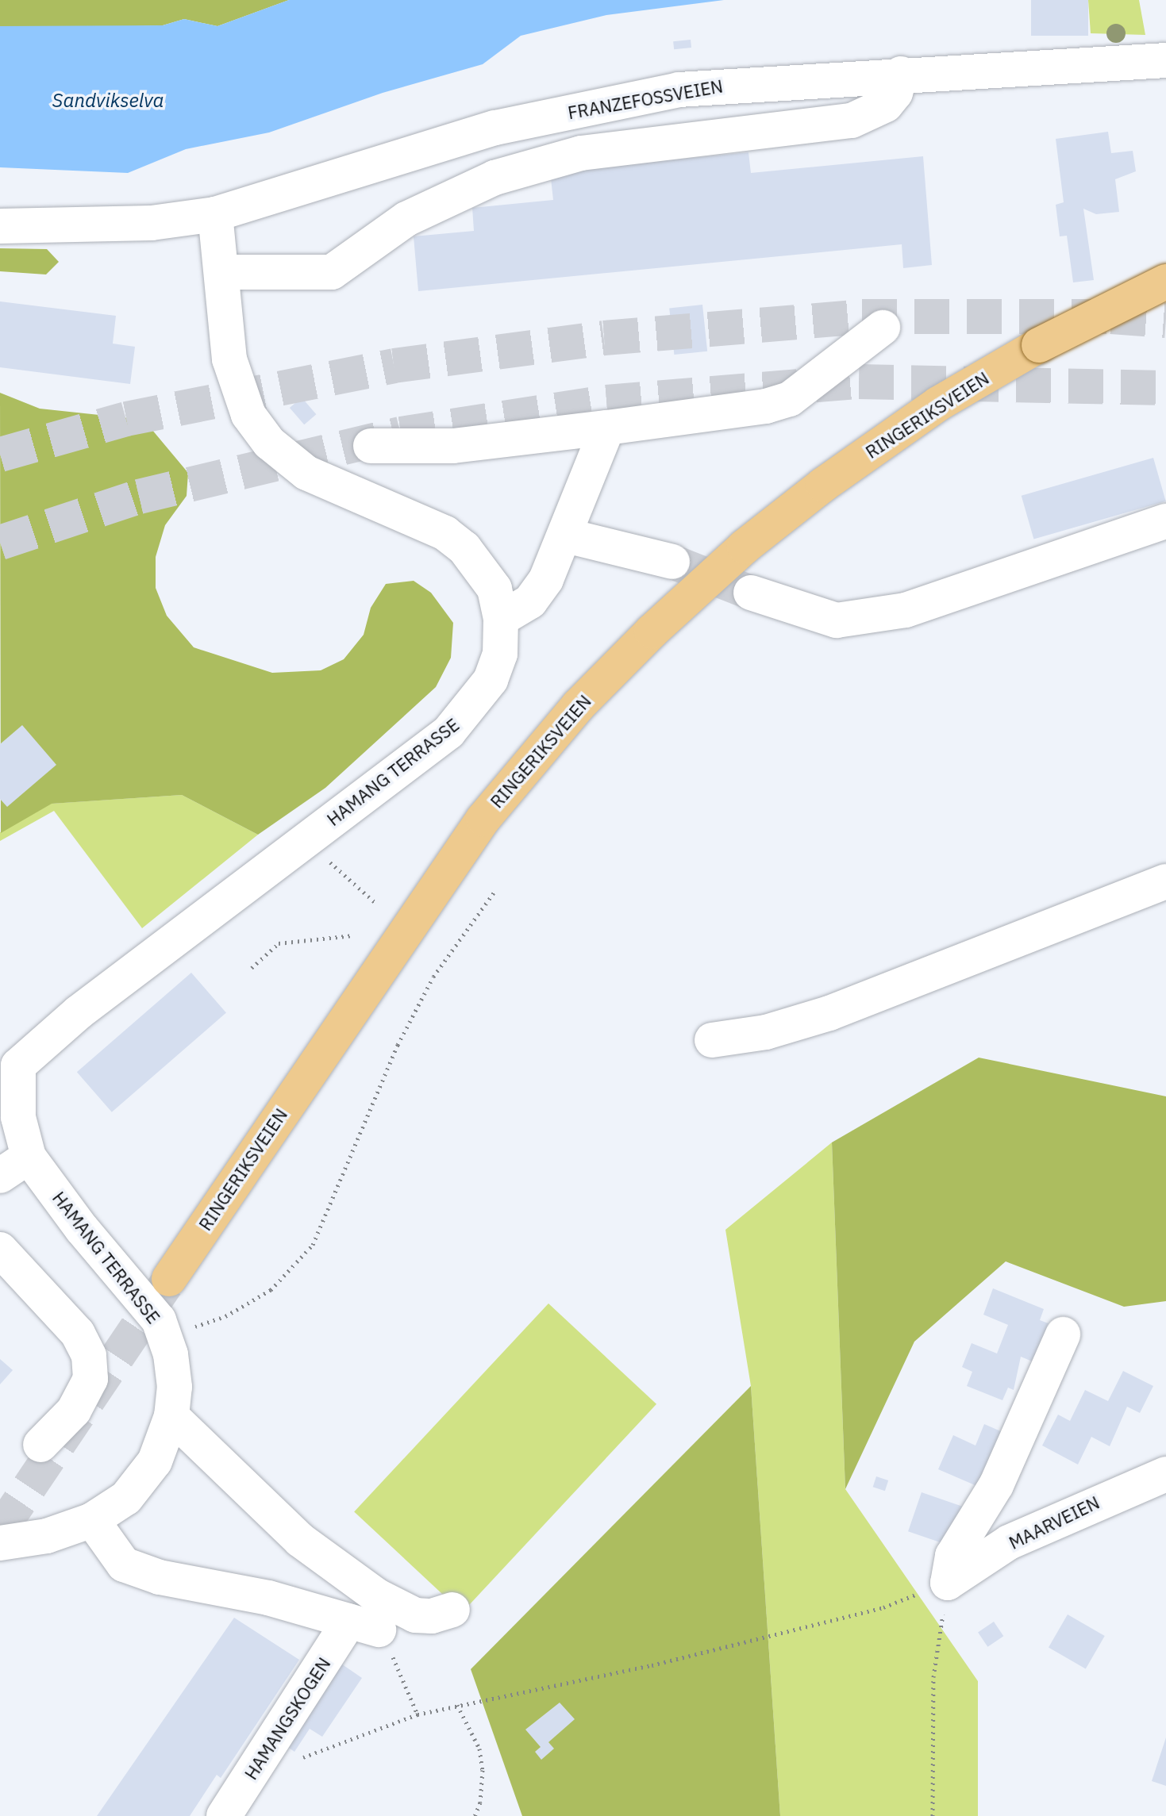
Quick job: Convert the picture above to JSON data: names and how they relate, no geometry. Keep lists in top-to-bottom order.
{
  "streets": {
    "main road": ["RINGERIKSVEIEN"],
    "street": [
      "FRANZEFOSSVEIEN",
      "HAMANG TERRASSE",
      "MAARVEIEN",
      "HAMANGSKOGEN"
    ]
  },
  "crossings": [
    ["FRANZEFOSSVEIEN", "HAMANG TERRASSE"]
  ],
  "water": ["Sandvikselva"]
}
